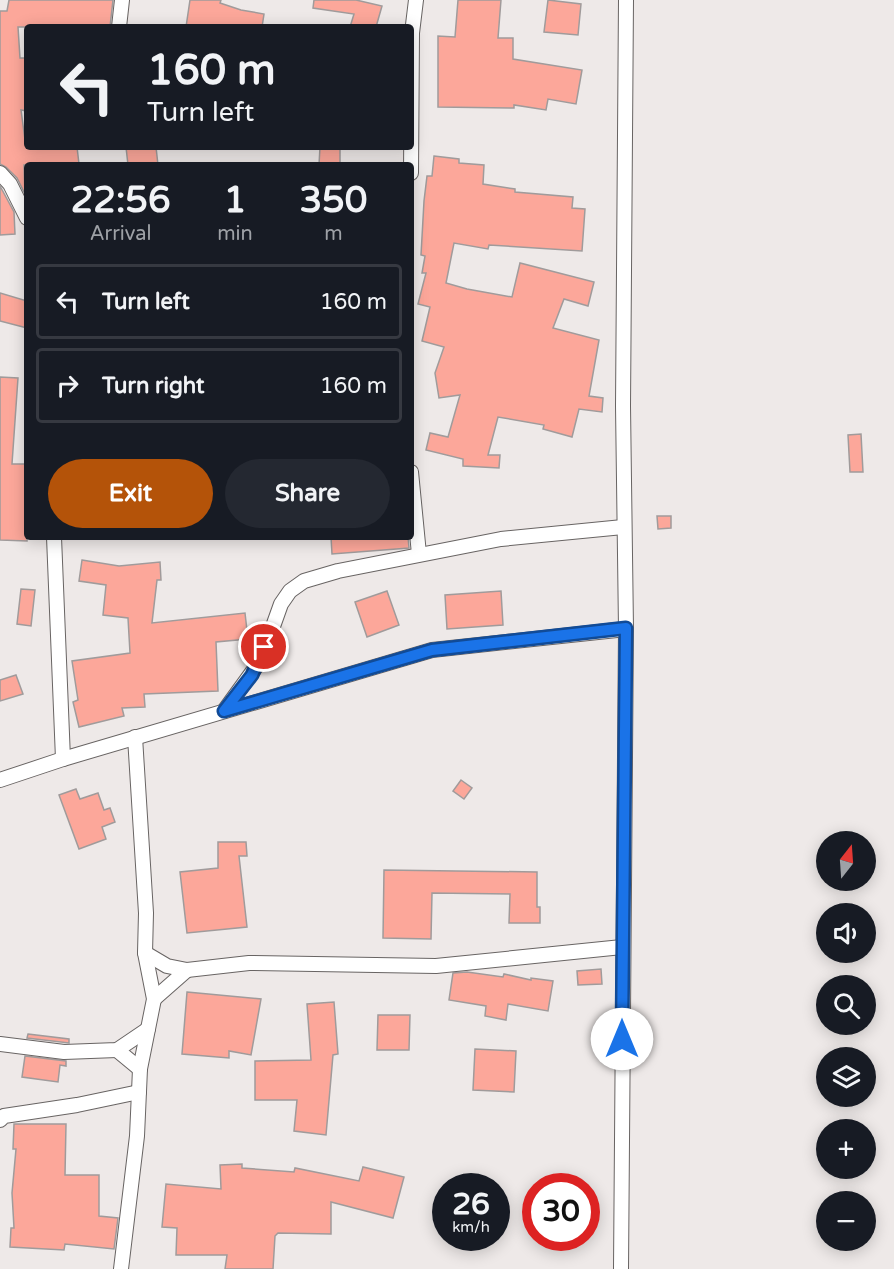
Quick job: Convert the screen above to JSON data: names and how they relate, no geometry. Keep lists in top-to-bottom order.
{
  "north": "top",
  "page": {
    "turn": ["160 m", "Turn left"],
    "eta": [
      "22:56",
      "Arrival",
      "1",
      "min",
      "350",
      "m"
    ],
    "list": [
      {
        "name": "Turn left",
        "value": "160 m"
      },
      {
        "name": "Turn right",
        "value": "160 m"
      }
    ],
    "buttons": ["Exit", "Share"],
    "map_buttons": ["+", "−"],
    "speed": "26 km/h",
    "limit": "30"
  }
}
